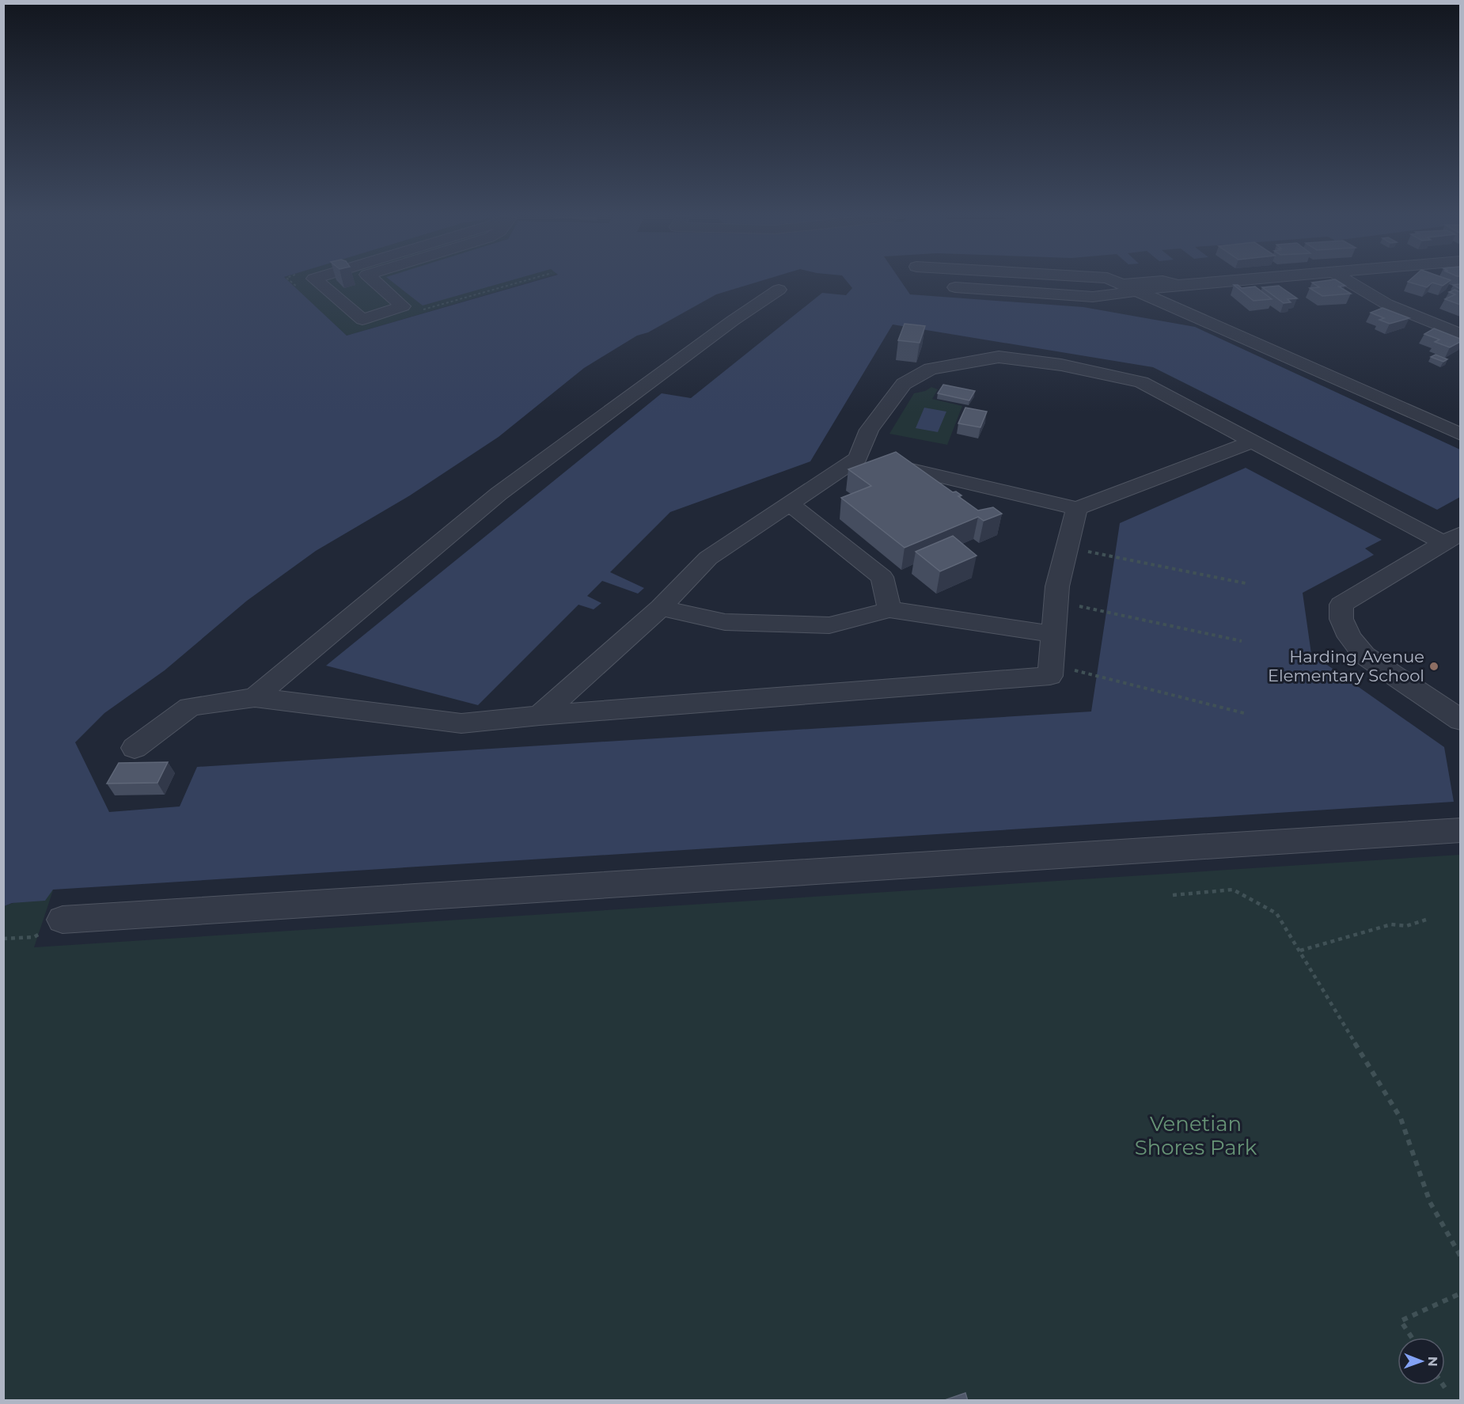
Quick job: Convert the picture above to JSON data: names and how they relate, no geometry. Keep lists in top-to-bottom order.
{
  "parks": ["Venetian Shores Park"],
  "places": ["Harding Avenue Elementary School"],
  "north": "right"
}
